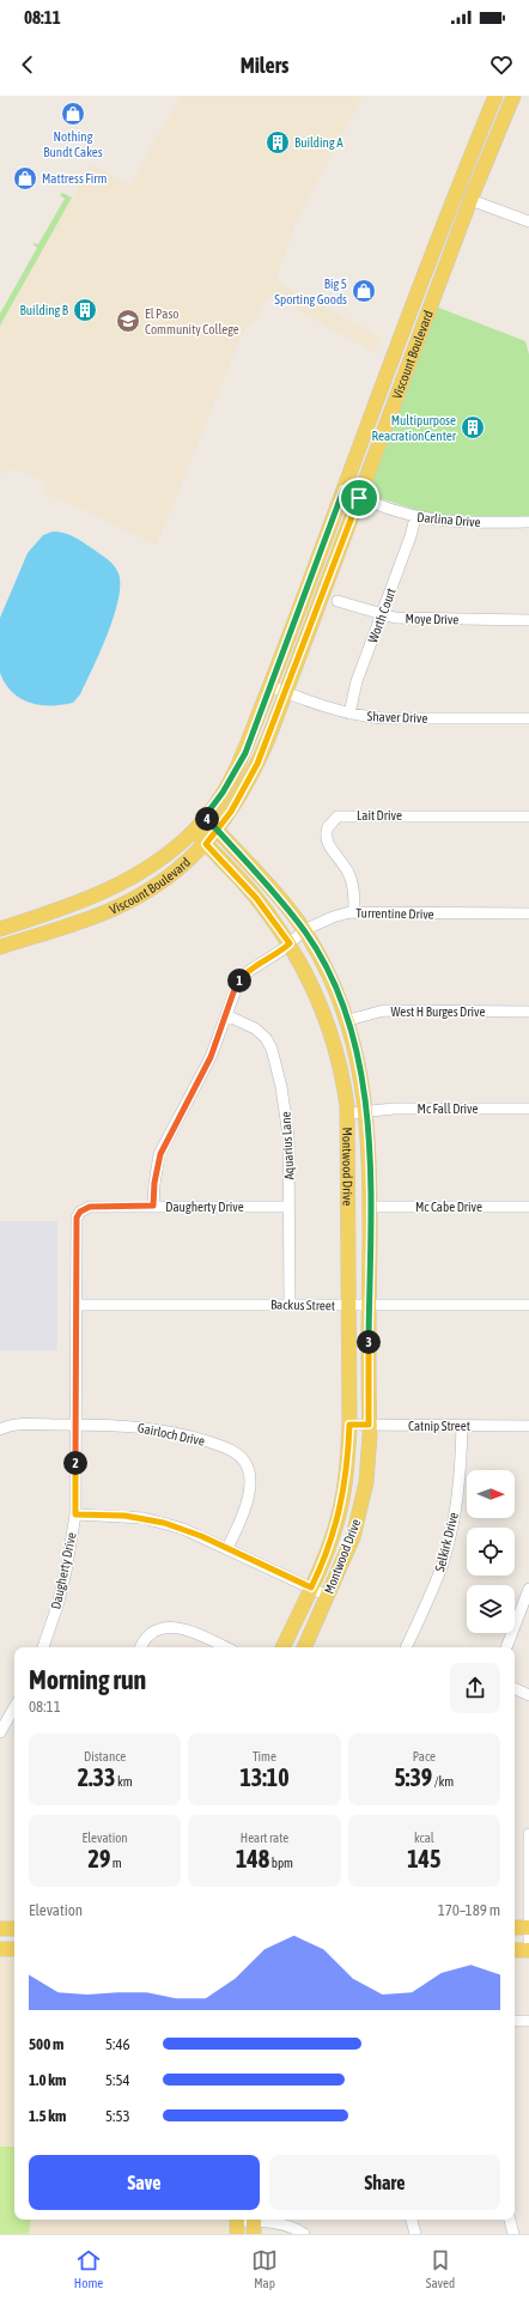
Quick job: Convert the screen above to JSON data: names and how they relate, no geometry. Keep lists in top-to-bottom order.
{
  "streets": {
    "main road": ["Viscount Boulevard", "Montwood Drive"],
    "street": [
      "Darlina Drive",
      "Worth Court",
      "Moye Drive",
      "Shaver Drive",
      "Lait Drive",
      "Turrentine Drive",
      "West H Burges Drive",
      "Mc Fall Drive",
      "Aquarius Lane",
      "Daugherty Drive",
      "Mc Cabe Drive",
      "Backus Street",
      "Catnip Street",
      "Gairloch Drive",
      "Selkirk Drive"
    ]
  },
  "crossings": [
    ["Viscount Boulevard", "Darlina Drive"],
    ["Viscount Boulevard", "Shaver Drive"],
    ["Viscount Boulevard", "Montwood Drive"],
    ["Darlina Drive", "Worth Court"],
    ["Worth Court", "Moye Drive"],
    ["Worth Court", "Shaver Drive"],
    ["Lait Drive", "Turrentine Drive"],
    ["Turrentine Drive", "Aquarius Lane"],
    ["Turrentine Drive", "Montwood Drive"],
    ["Turrentine Drive", "Daugherty Drive"],
    ["West H Burges Drive", "Montwood Drive"],
    ["Mc Fall Drive", "Montwood Drive"],
    ["Aquarius Lane", "Daugherty Drive"],
    ["Aquarius Lane", "Backus Street"],
    ["Montwood Drive", "Mc Cabe Drive"],
    ["Montwood Drive", "Backus Street"],
    ["Montwood Drive", "Catnip Street"],
    ["Daugherty Drive", "Backus Street"],
    ["Daugherty Drive", "Gairloch Drive"],
    ["Catnip Street", "Selkirk Drive"]
  ],
  "places": {
    "shop": ["Nothing Bundt Cakes", "Mattress Firm", "Big 5 Sporting Goods"],
    "building": ["Building A", "Building B", "Multipurpose ReacrationCenter"],
    "school or university": ["El Paso Community College"]
  },
  "north": "right",
  "page": {
    "status": "08:11",
    "header": "Milers",
    "pins": [
      "4",
      "1",
      "3",
      "2"
    ],
    "heading": ["Morning run", "08:11"],
    "stats": [
      ["Distance", "2.33 km"],
      ["Time", "13:10"],
      ["Pace", "5:39 /km"],
      ["Elevation", "29 m"],
      ["Heart rate", "148 bpm"],
      ["kcal", "145"]
    ],
    "chart": ["Elevation", "170–189 m"],
    "list": [
      {
        "name": "500 m",
        "note": "5:46"
      },
      {
        "name": "1.0 km",
        "note": "5:54"
      },
      {
        "name": "1.5 km",
        "note": "5:53"
      }
    ],
    "buttons": ["Save", "Share"],
    "tabs": ["Home", "Map", "Saved"]
  }
}
